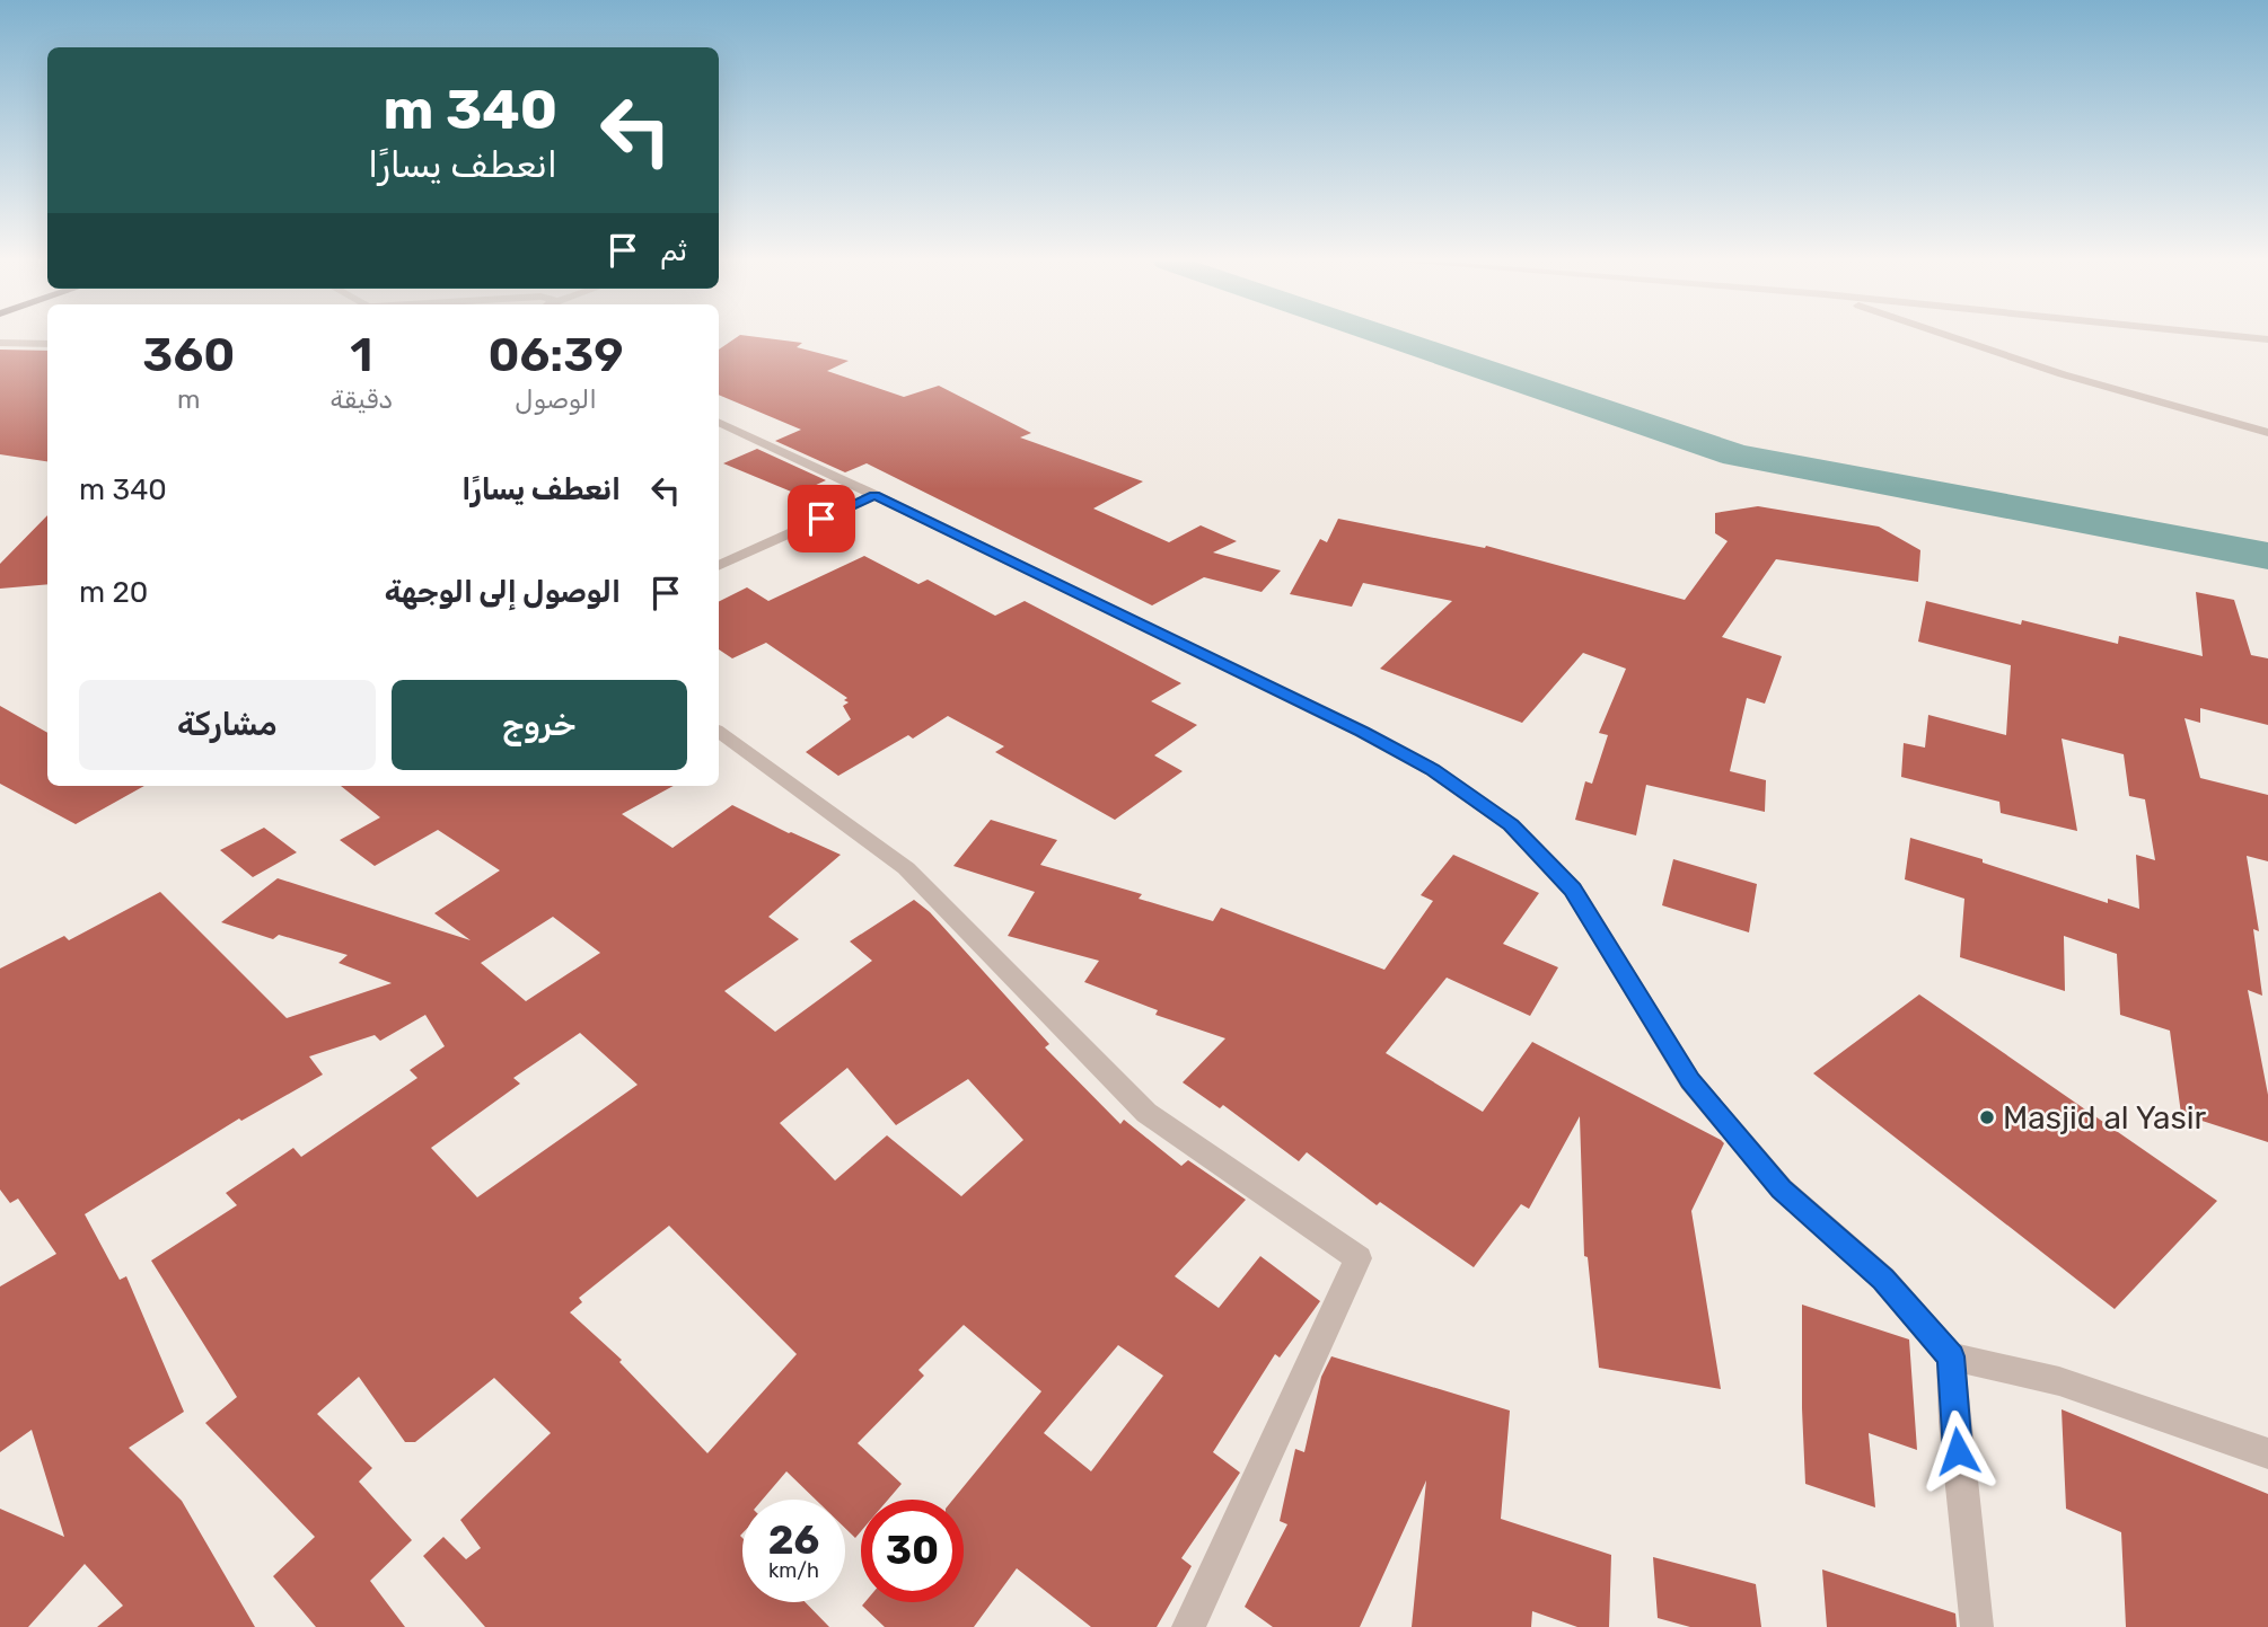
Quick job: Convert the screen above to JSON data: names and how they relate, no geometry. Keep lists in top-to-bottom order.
{
  "places": ["Masjid al Yasir"],
  "page": {
    "turn": ["340 m", "انعطف يسارًا"],
    "then": "ثم",
    "eta": [
      "06:39",
      "الوصول",
      "1",
      "دقيقة",
      "360",
      "m"
    ],
    "list": [
      {
        "name": "انعطف يسارًا",
        "value": "340 m"
      },
      {
        "name": "الوصول إلى الوجهة",
        "value": "20 m"
      }
    ],
    "buttons": ["خروج", "مشاركة"],
    "speed": "26 km/h",
    "limit": "30"
  }
}
